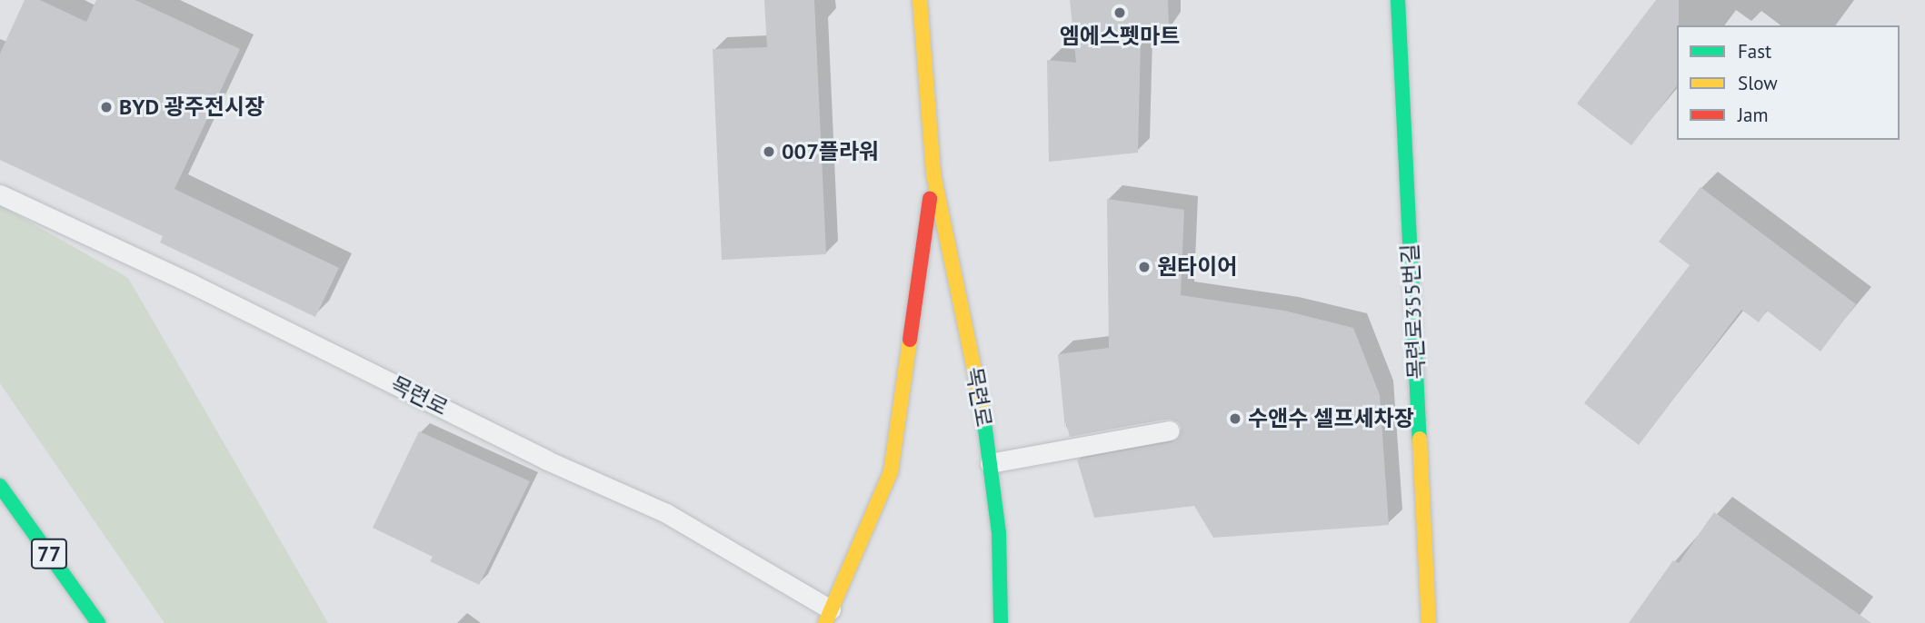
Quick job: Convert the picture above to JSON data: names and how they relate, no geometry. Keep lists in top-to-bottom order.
{
  "streets": {
    "main road": ["목련로355번길", "목련로", "77"]
  },
  "places": [
    "엠에스펫마트",
    "BYD 광주전시장",
    "007플라워",
    "원타이어",
    "수앤수 셀프세차장"
  ],
  "legend": ["Fast", "Slow", "Jam"]
}
